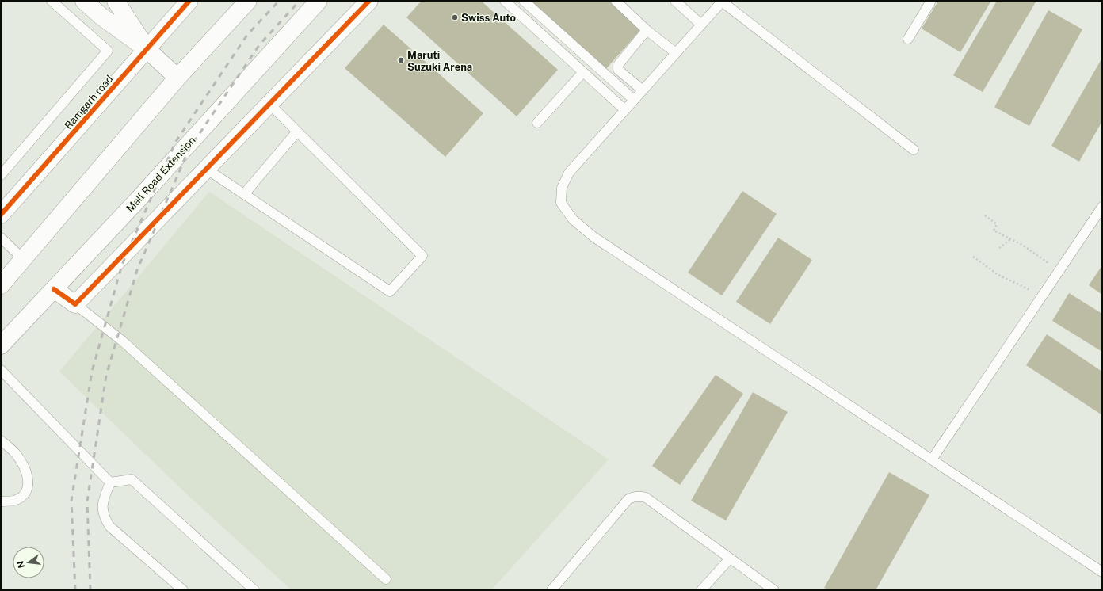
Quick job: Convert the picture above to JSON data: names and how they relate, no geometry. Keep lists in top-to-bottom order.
{
  "streets": {
    "street": ["Ramgarh road", "Mall Road Extension"]
  },
  "places": ["Swiss Auto", "Maruti Suzuki Arena"],
  "north": "left"
}
